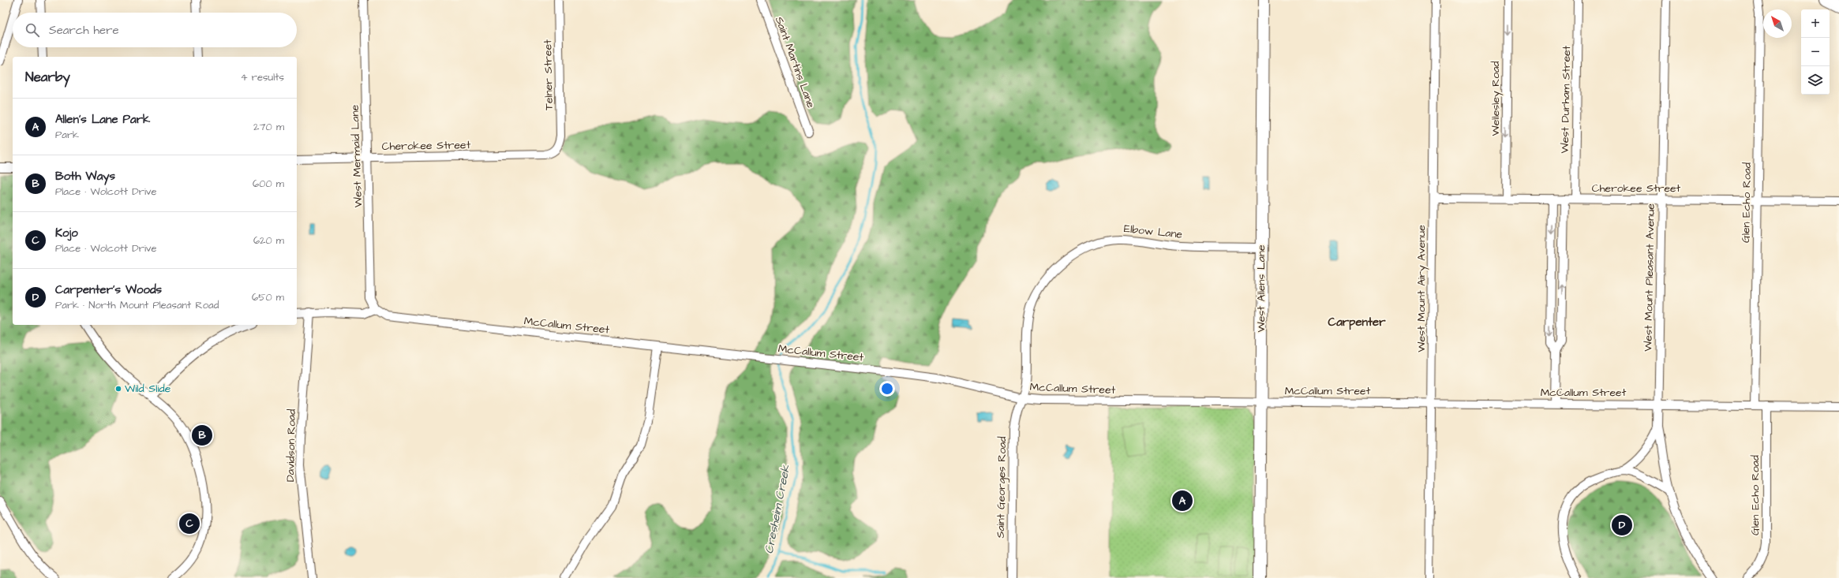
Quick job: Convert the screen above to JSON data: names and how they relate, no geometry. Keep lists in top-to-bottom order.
{
  "streets": {
    "street": [
      "Saint Martins Lane",
      "Telner Street",
      "Wellesley Road",
      "West Durham Street",
      "Cherokee Street",
      "West Mermaid Lane",
      "Glen Echo Road",
      "Elbow Lane",
      "West Mount Pleasant Avenue",
      "West Allens Lane",
      "West Mount Airy Avenue",
      "McCallum Street",
      "Davidson Road",
      "Saint Georges Road"
    ]
  },
  "crossings": [
    ["Telner Street", "Cherokee Street"],
    ["Wellesley Road", "Cherokee Street"],
    ["West Durham Street", "Cherokee Street"],
    ["Cherokee Street", "West Mermaid Lane"],
    ["Cherokee Street", "Glen Echo Road"],
    ["Cherokee Street", "West Mount Pleasant Avenue"],
    ["Cherokee Street", "West Mount Airy Avenue"],
    ["West Mermaid Lane", "McCallum Street"],
    ["Glen Echo Road", "McCallum Street"],
    ["Elbow Lane", "West Allens Lane"],
    ["Elbow Lane", "McCallum Street"],
    ["Elbow Lane", "Saint Georges Road"],
    ["West Mount Pleasant Avenue", "McCallum Street"],
    ["West Allens Lane", "McCallum Street"],
    ["West Mount Airy Avenue", "McCallum Street"],
    ["McCallum Street", "Saint Georges Road"]
  ],
  "one_way": ["Wellesley Road"],
  "districts": ["Carpenter"],
  "water": ["Cresheim Creek"],
  "places": ["Wild Slide"],
  "north": "top left",
  "page": {
    "map_buttons": ["+", "−"],
    "search": "Search here",
    "heading": ["Nearby", "4 results"],
    "list": [
      {
        "mark": "A",
        "name": "Allen's Lane Park",
        "note": "Park",
        "value": "270 m"
      },
      {
        "mark": "B",
        "name": "Both Ways",
        "note": "Place · Wolcott Drive",
        "value": "600 m"
      },
      {
        "mark": "C",
        "name": "Kojo",
        "note": "Place · Wolcott Drive",
        "value": "620 m"
      },
      {
        "mark": "D",
        "name": "Carpenter's Woods",
        "note": "Park · North Mount Pleasant Road",
        "value": "650 m"
      }
    ],
    "pins": [
      "B",
      "A",
      "C",
      "D"
    ]
  }
}
